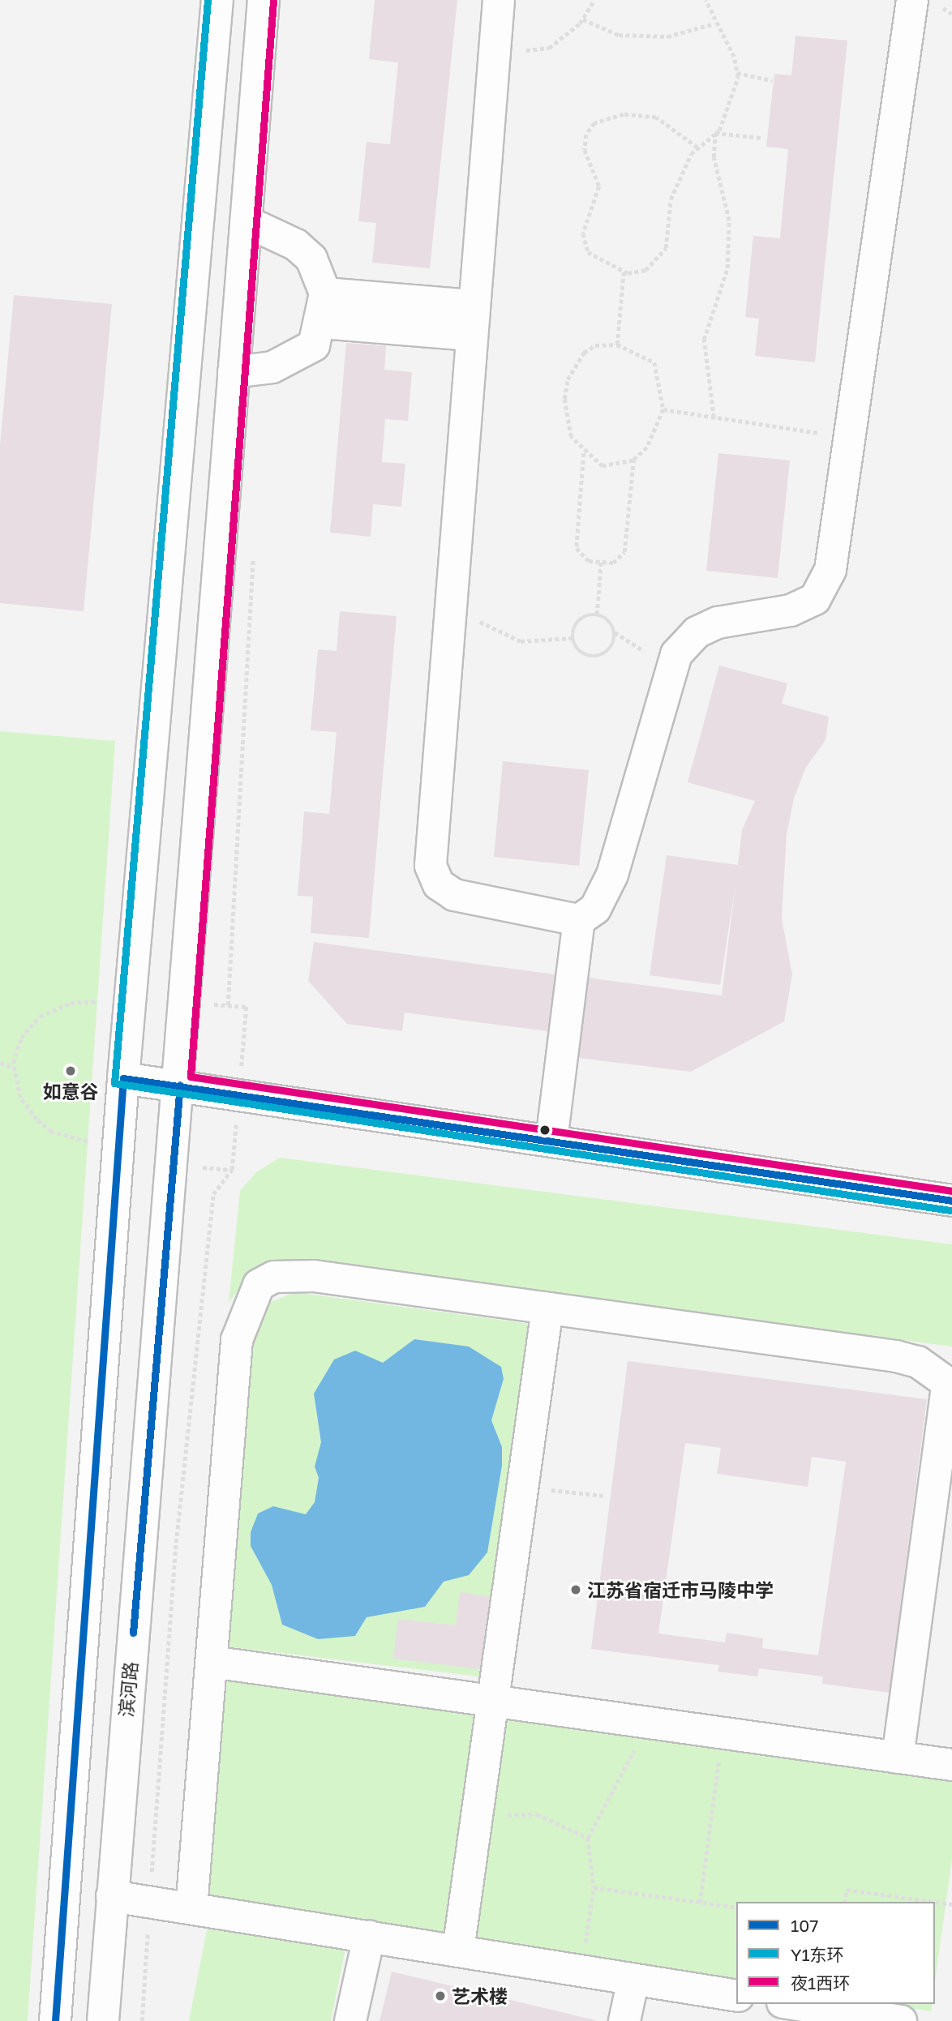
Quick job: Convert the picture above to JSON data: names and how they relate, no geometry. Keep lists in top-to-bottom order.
{
  "streets": {
    "main road": ["滨河路"]
  },
  "places": ["如意谷", "江苏省宿迁市马陵中学", "艺术楼"],
  "lines": ["transit line Y1东环", "transit line 夜1西环", "transit line 107"],
  "legend": ["107", "Y1东环", "夜1西环"]
}
